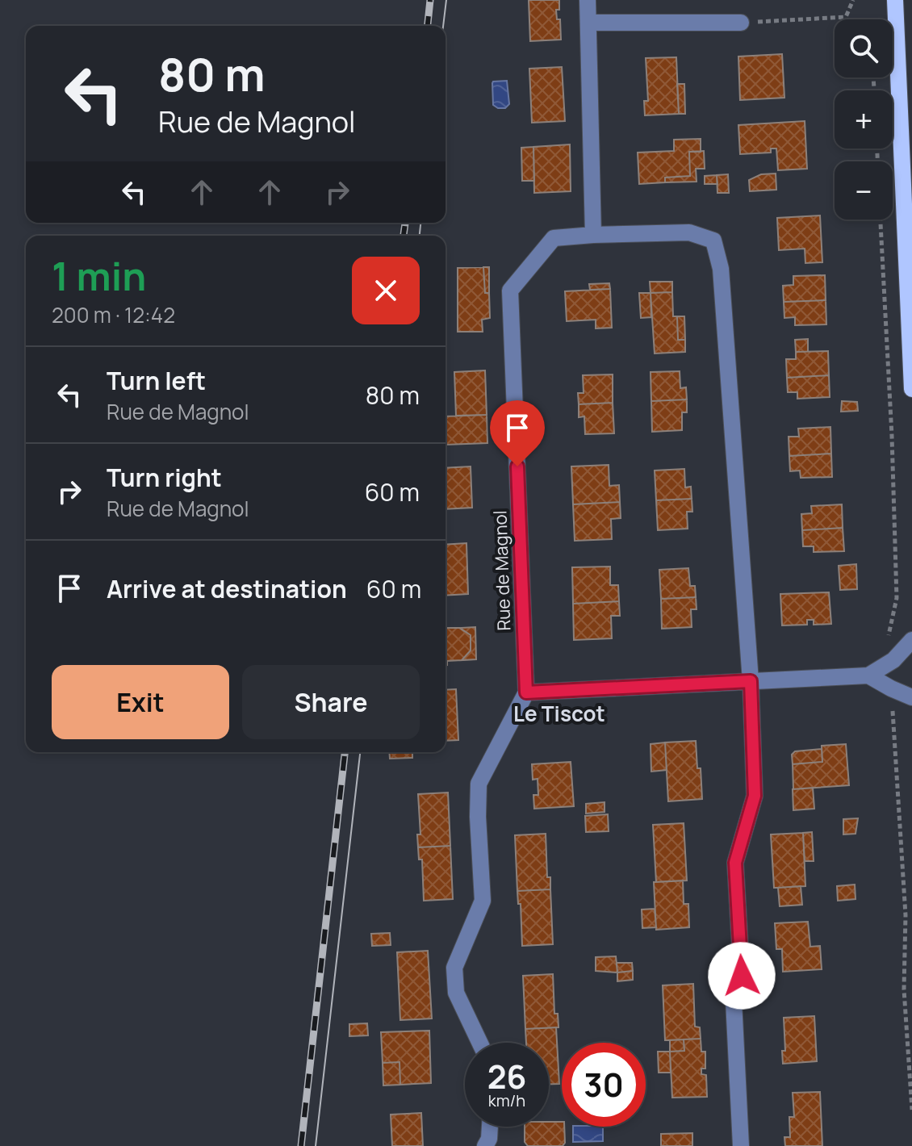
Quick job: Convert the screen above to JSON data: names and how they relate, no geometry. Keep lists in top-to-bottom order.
{
  "streets": {
    "street": ["Rue de Magnol"]
  },
  "districts": ["Le Tiscot"],
  "page": {
    "map_buttons": ["+", "−"],
    "turn": ["80 m", "Rue de Magnol"],
    "heading": ["1 min", "200 m · 12:42"],
    "list": [
      {
        "name": "Turn left",
        "note": "Rue de Magnol",
        "value": "80 m"
      },
      {
        "name": "Turn right",
        "note": "Rue de Magnol",
        "value": "60 m"
      },
      {
        "name": "Arrive at destination",
        "value": "60 m"
      }
    ],
    "buttons": ["Exit", "Share"],
    "speed": "26 km/h",
    "limit": "30"
  }
}
